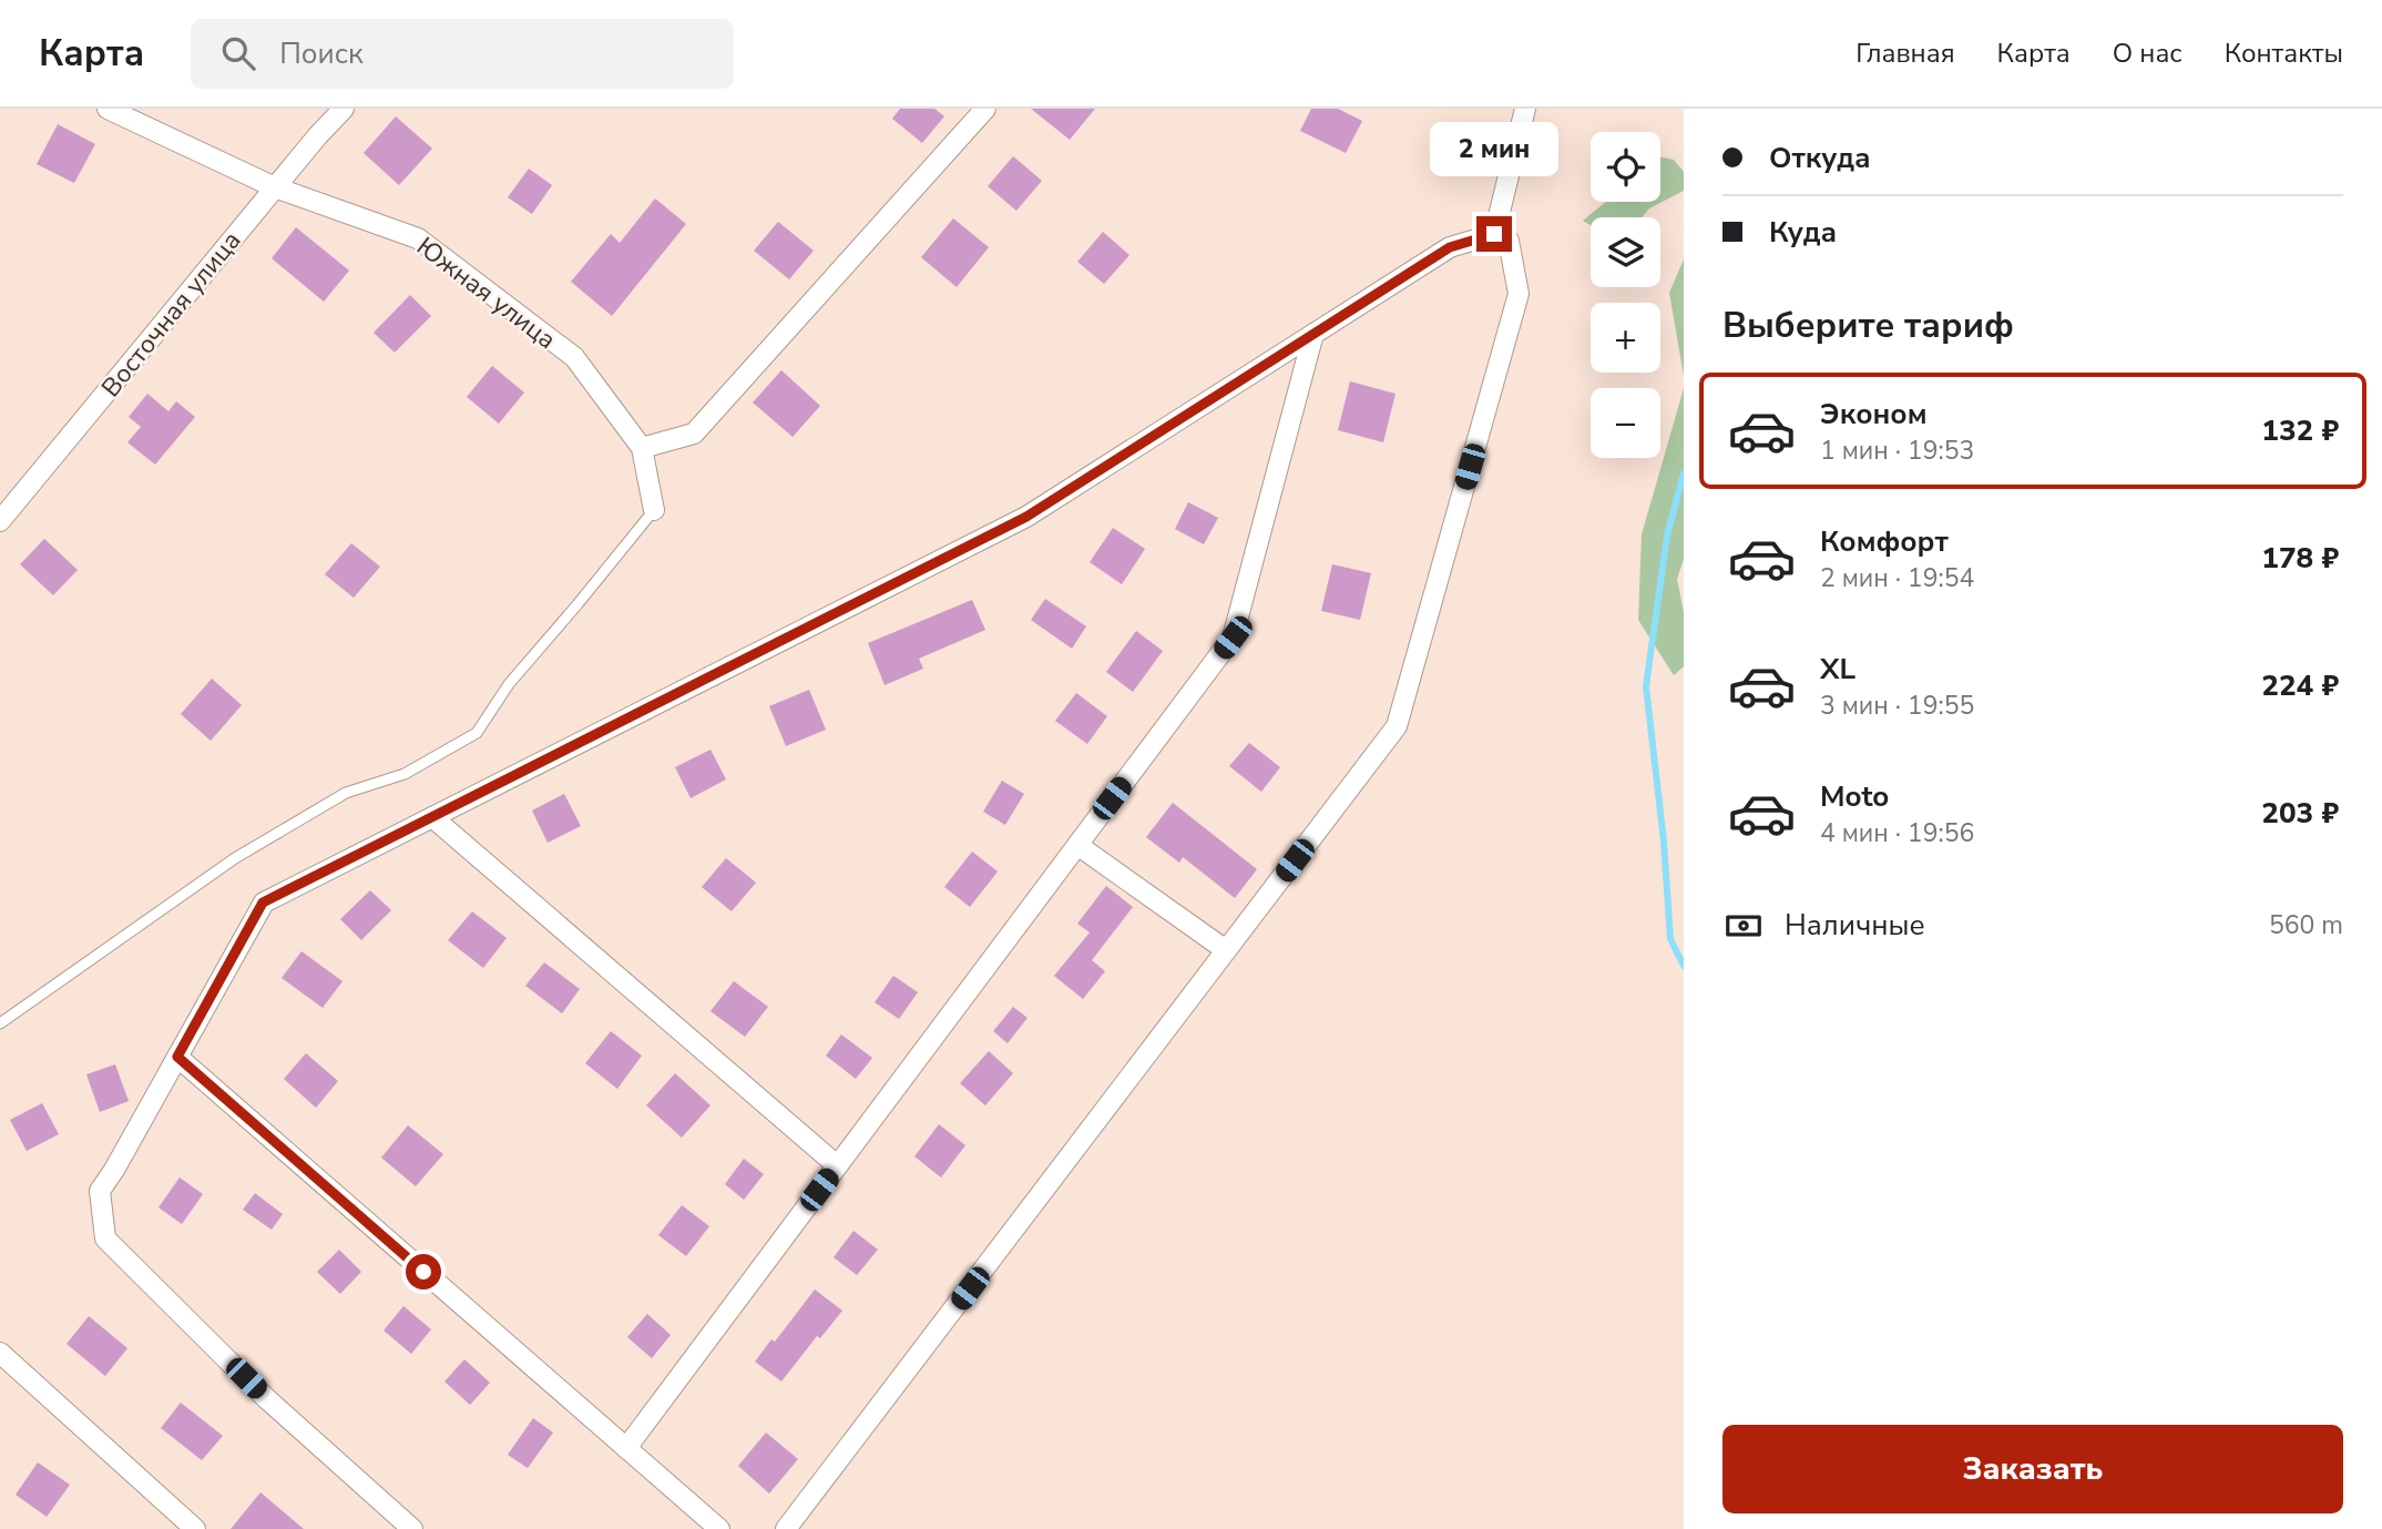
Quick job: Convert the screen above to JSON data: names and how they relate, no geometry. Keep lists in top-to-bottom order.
{
  "streets": {
    "street": ["Южная улица", "Восточная улица"]
  },
  "crossings": [
    ["Южная улица", "Восточная улица"]
  ],
  "page": {
    "header": "Карта",
    "search": "Поиск",
    "nav": [
      "Главная",
      "Карта",
      "О нас",
      "Контакты"
    ],
    "banner": ["Откуда", "Куда"],
    "bubble": "2 мин",
    "map_buttons": ["+", "−"],
    "heading": "Выберите тариф",
    "list": [
      {
        "name": "Эконом",
        "note": "1 мин · 19:53",
        "value": "132 ₽"
      },
      {
        "name": "Комфорт",
        "note": "2 мин · 19:54",
        "value": "178 ₽"
      },
      {
        "name": "XL",
        "note": "3 мин · 19:55",
        "value": "224 ₽"
      },
      {
        "name": "Moto",
        "note": "4 мин · 19:56",
        "value": "203 ₽"
      }
    ],
    "pay": ["Наличные", "560 m"],
    "buttons": "Заказать"
  }
}
